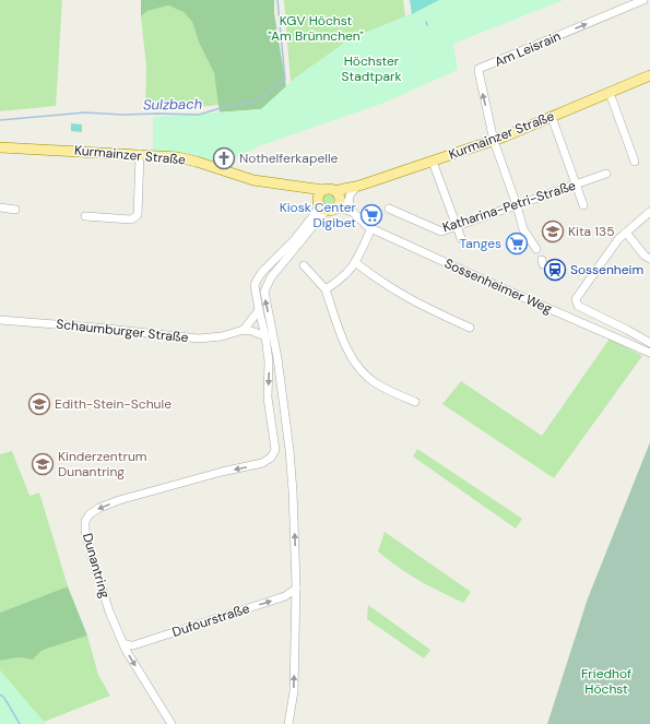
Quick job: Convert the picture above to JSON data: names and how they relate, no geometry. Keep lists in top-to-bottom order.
{
  "streets": {
    "main road": ["Kurmainzer Straße"],
    "street": [
      "Am Leisrain",
      "Katharina-Petri-Straße",
      "Sossenheimer Weg",
      "Schaumburger Straße",
      "Dunantring",
      "Dufourstraße"
    ]
  },
  "crossings": [
    ["Am Leisrain", "Kurmainzer Straße"],
    ["Kurmainzer Straße", "Sossenheimer Weg"],
    ["Dunantring", "Dufourstraße"]
  ],
  "one_way": ["Am Leisrain", "Dufourstraße"],
  "water": ["Sulzbach"],
  "parks": ["KGV Höchst \"Am Brünnchen\"", "Höchster Stadtpark", "Friedhof Höchst"],
  "places": {
    "church": ["Nothelferkapelle"],
    "supermarket": ["Kiosk Center Digibet", "Tanges"],
    "school or university": ["Kita 135", "Edith-Stein-Schule", "Kinderzentrum Dunantring"],
    "station": ["Sossenheim"]
  }
}
